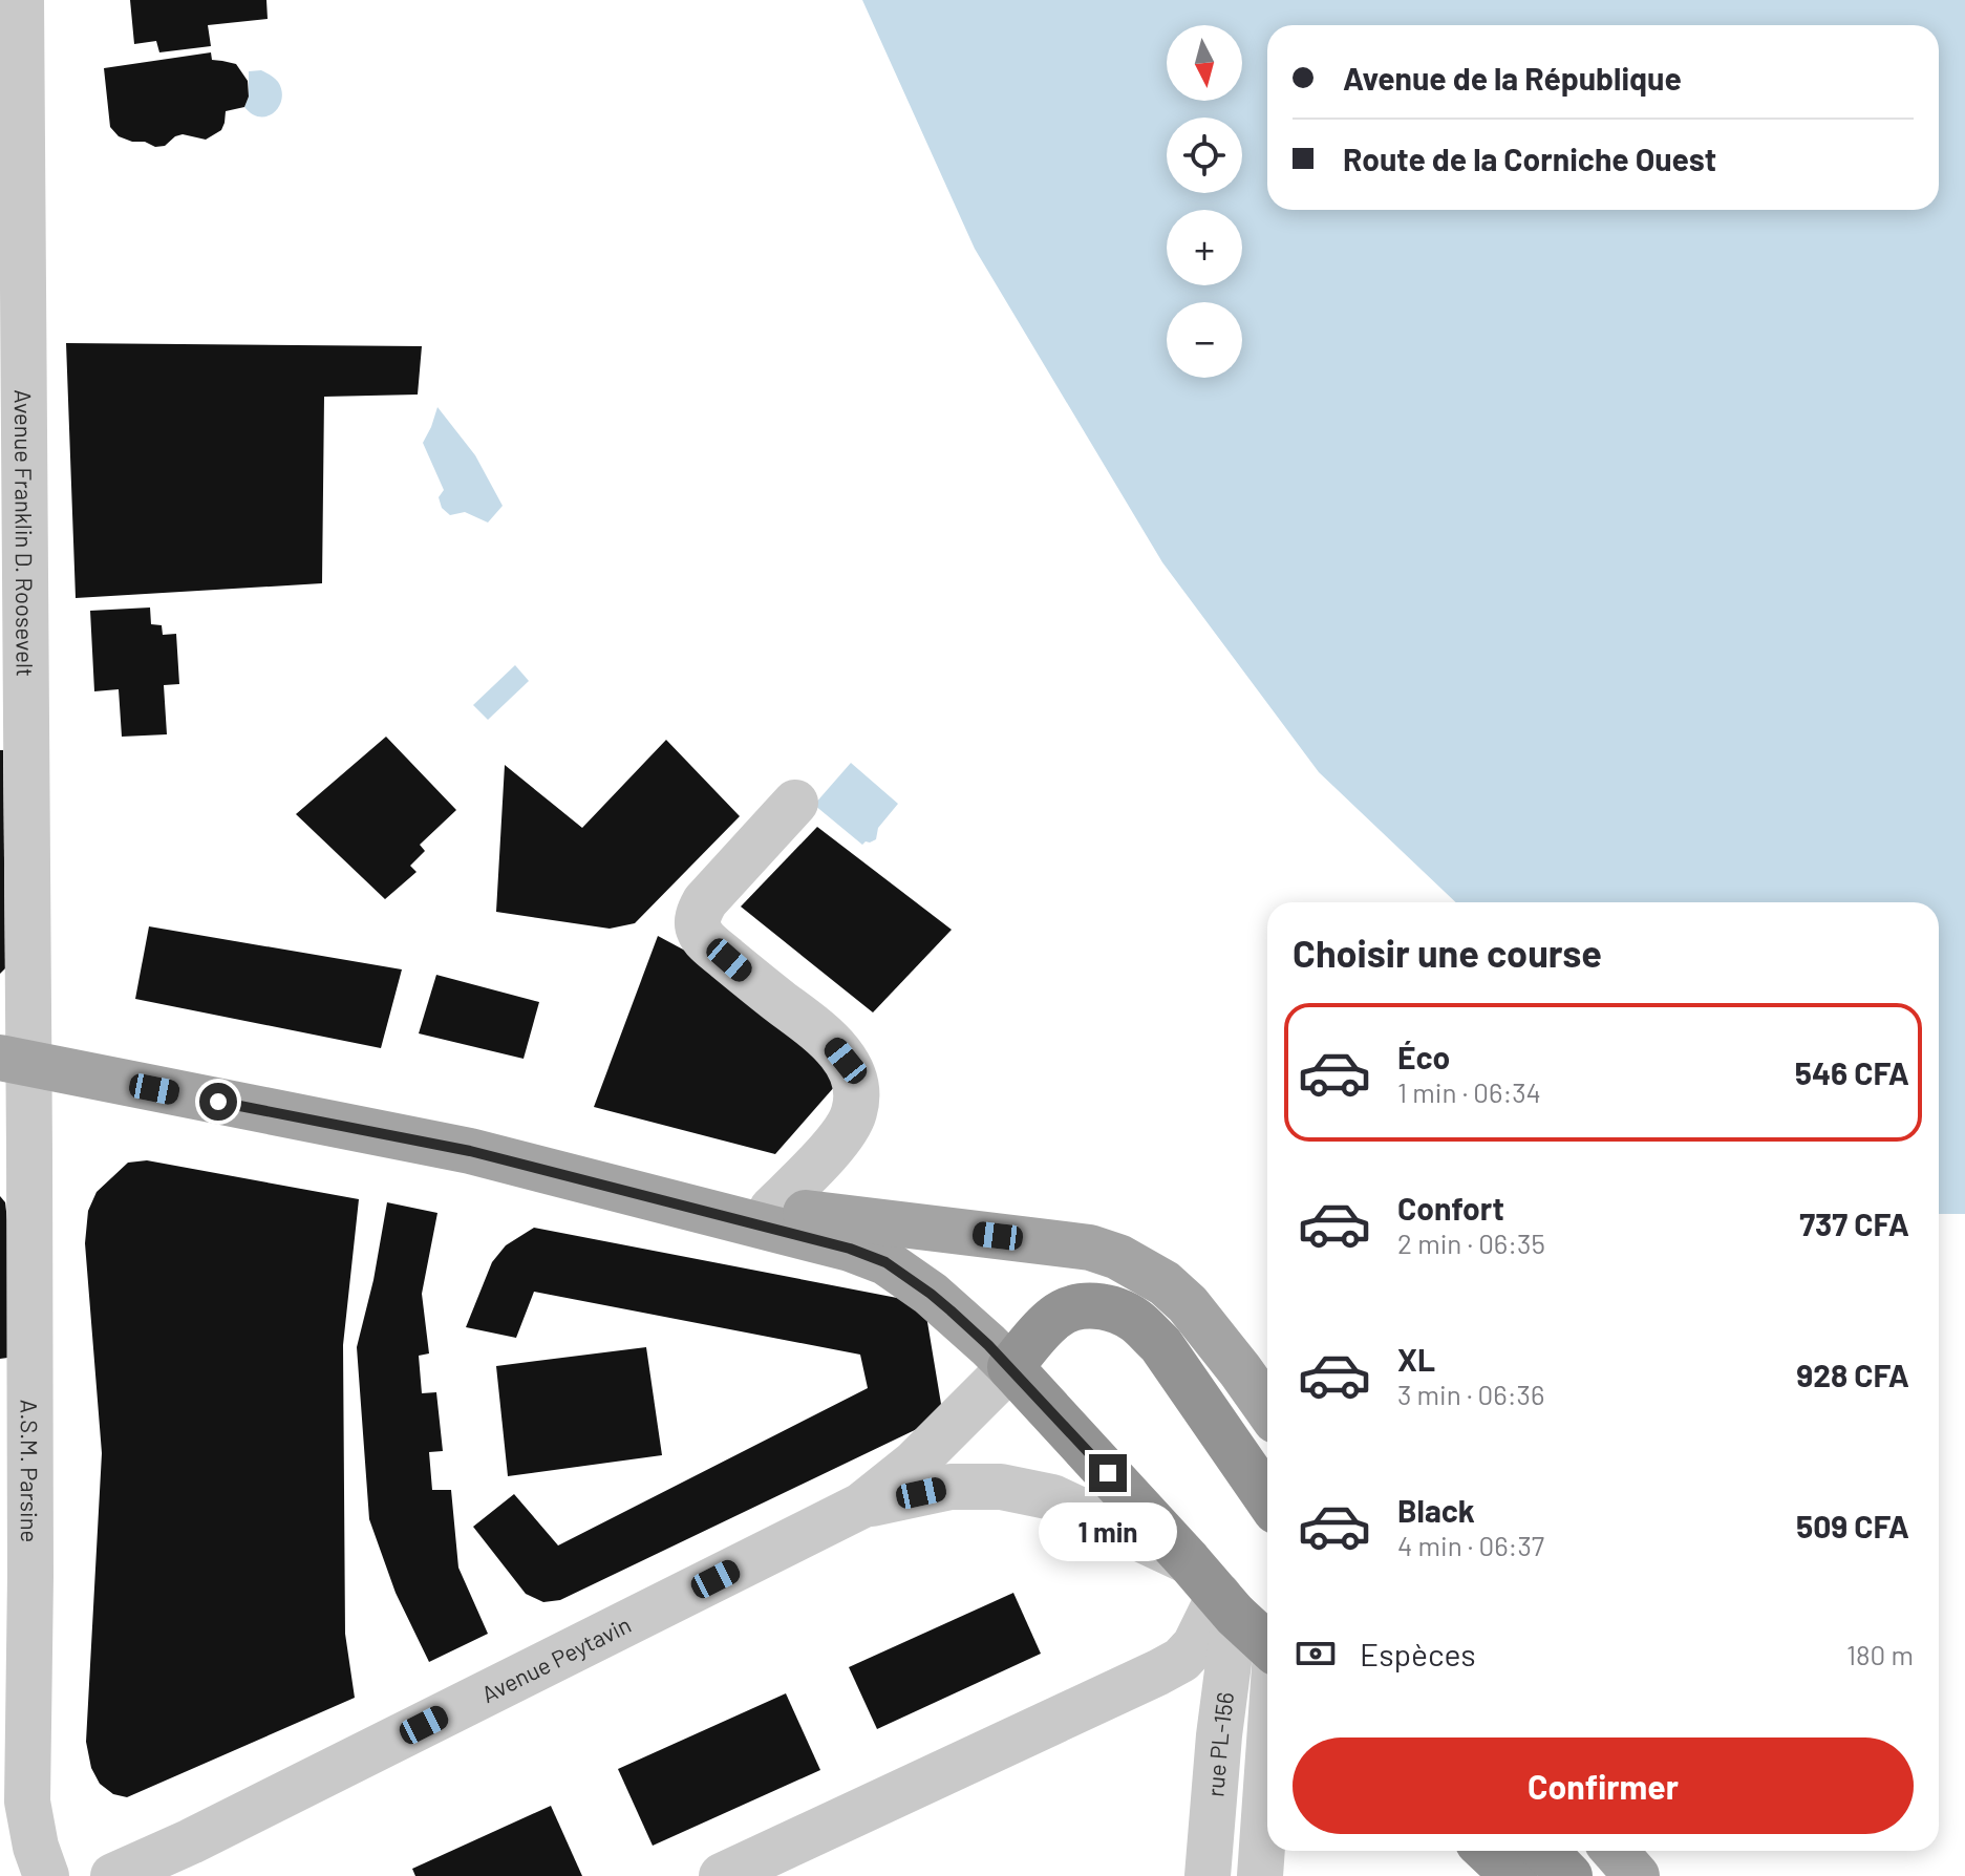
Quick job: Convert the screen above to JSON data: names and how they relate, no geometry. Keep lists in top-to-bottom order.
{
  "streets": {
    "street": [
      "Avenue Franklin D. Roosevelt",
      "A.S.M. Parsine",
      "Avenue Peytavin",
      "rue PL-156"
    ]
  },
  "crossings": [
    ["Avenue Franklin D. Roosevelt", "A.S.M. Parsine"]
  ],
  "north": "bottom",
  "page": {
    "map_buttons": ["+", "−"],
    "banner": ["Avenue de la République", "Route de la Corniche Ouest"],
    "heading": "Choisir une course",
    "list": [
      {
        "name": "Éco",
        "note": "1 min · 06:34",
        "value": "546 CFA"
      },
      {
        "name": "Confort",
        "note": "2 min · 06:35",
        "value": "737 CFA"
      },
      {
        "name": "XL",
        "note": "3 min · 06:36",
        "value": "928 CFA"
      },
      {
        "name": "Black",
        "note": "4 min · 06:37",
        "value": "509 CFA"
      }
    ],
    "bubble": "1 min",
    "pay": ["Espèces", "180 m"],
    "buttons": "Confirmer"
  }
}
